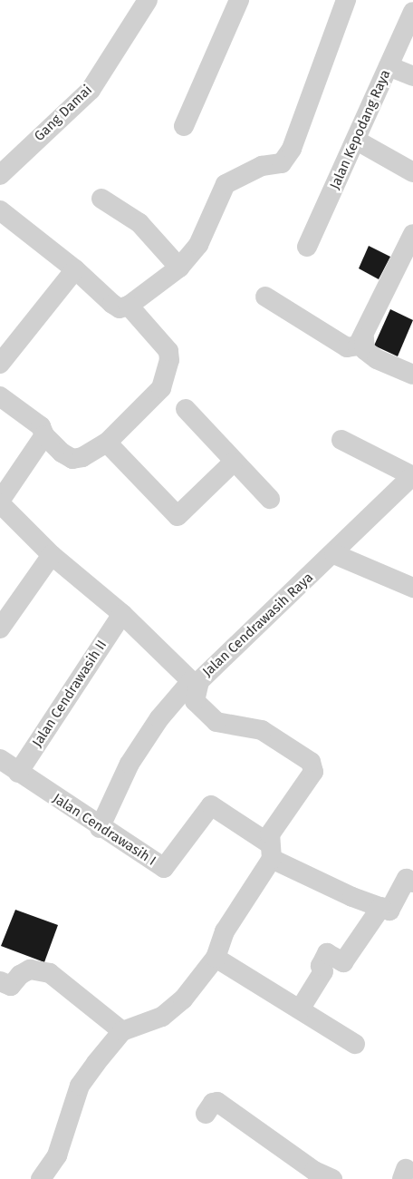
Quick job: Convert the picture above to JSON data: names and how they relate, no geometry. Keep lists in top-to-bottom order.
{
  "streets": {
    "street": [
      "Gang Damai",
      "Jalan Kepodang Raya",
      "Jalan Cendrawasih Raya",
      "Jalan Cendrawasih II",
      "Jalan Cendrawasih I"
    ]
  },
  "crossings": [
    ["Jalan Cendrawasih Raya", "Jalan Cendrawasih II"],
    ["Jalan Cendrawasih II", "Jalan Cendrawasih I"]
  ]
}
